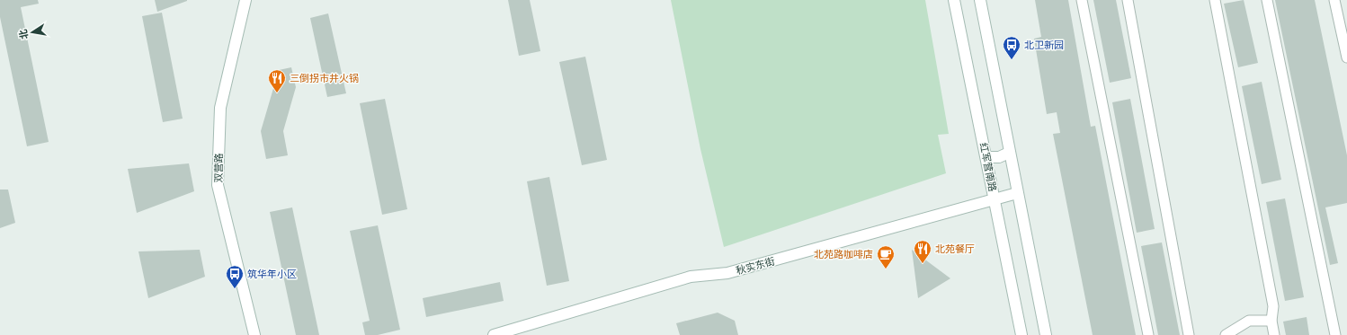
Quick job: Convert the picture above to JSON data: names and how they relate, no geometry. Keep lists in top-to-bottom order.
{
  "streets": {
    "street": ["红军营南路", "双营路", "秋实东街"]
  },
  "crossings": [
    ["红军营南路", "秋实东街"]
  ],
  "places": {
    "bus stop": ["北卫新园", "筑华年小区"],
    "restaurant": ["三倒拐市井火锅", "北苑餐厅"],
    "cafe": ["北苑路咖啡店"]
  },
  "north": "left"
}
